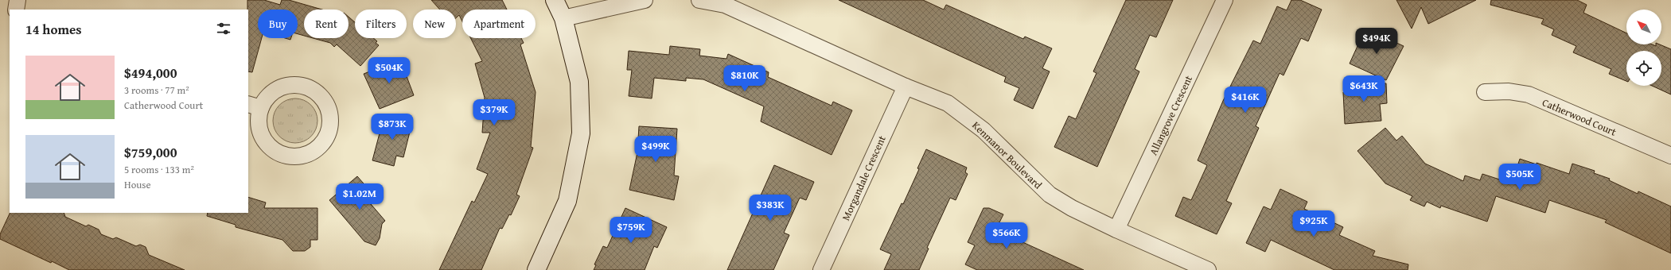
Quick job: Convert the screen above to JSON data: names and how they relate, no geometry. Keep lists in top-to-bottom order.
{
  "streets": {
    "street": [
      "Allangrove Crescent",
      "Catherwood Court",
      "Kenmanor Boulevard",
      "Morgandale Crescent"
    ]
  },
  "crossings": [
    ["Allangrove Crescent", "Kenmanor Boulevard"],
    ["Kenmanor Boulevard", "Morgandale Crescent"]
  ],
  "north": "top left",
  "page": {
    "chip": [
      "Buy",
      "Rent",
      "Filters",
      "New",
      "Apartment"
    ],
    "heading": "14 homes",
    "price": [
      "$494K",
      "$504K",
      "$810K",
      "$643K",
      "$416K",
      "$379K",
      "$873K",
      "$499K",
      "$505K",
      "$1.02M",
      "$383K",
      "$925K",
      "$759K",
      "$566K"
    ],
    "list": [
      {
        "name": "$494,000",
        "note": "3 rooms · 77 m² · Catherwood Court"
      },
      {
        "name": "$759,000",
        "note": "5 rooms · 133 m² · House"
      }
    ]
  }
}
